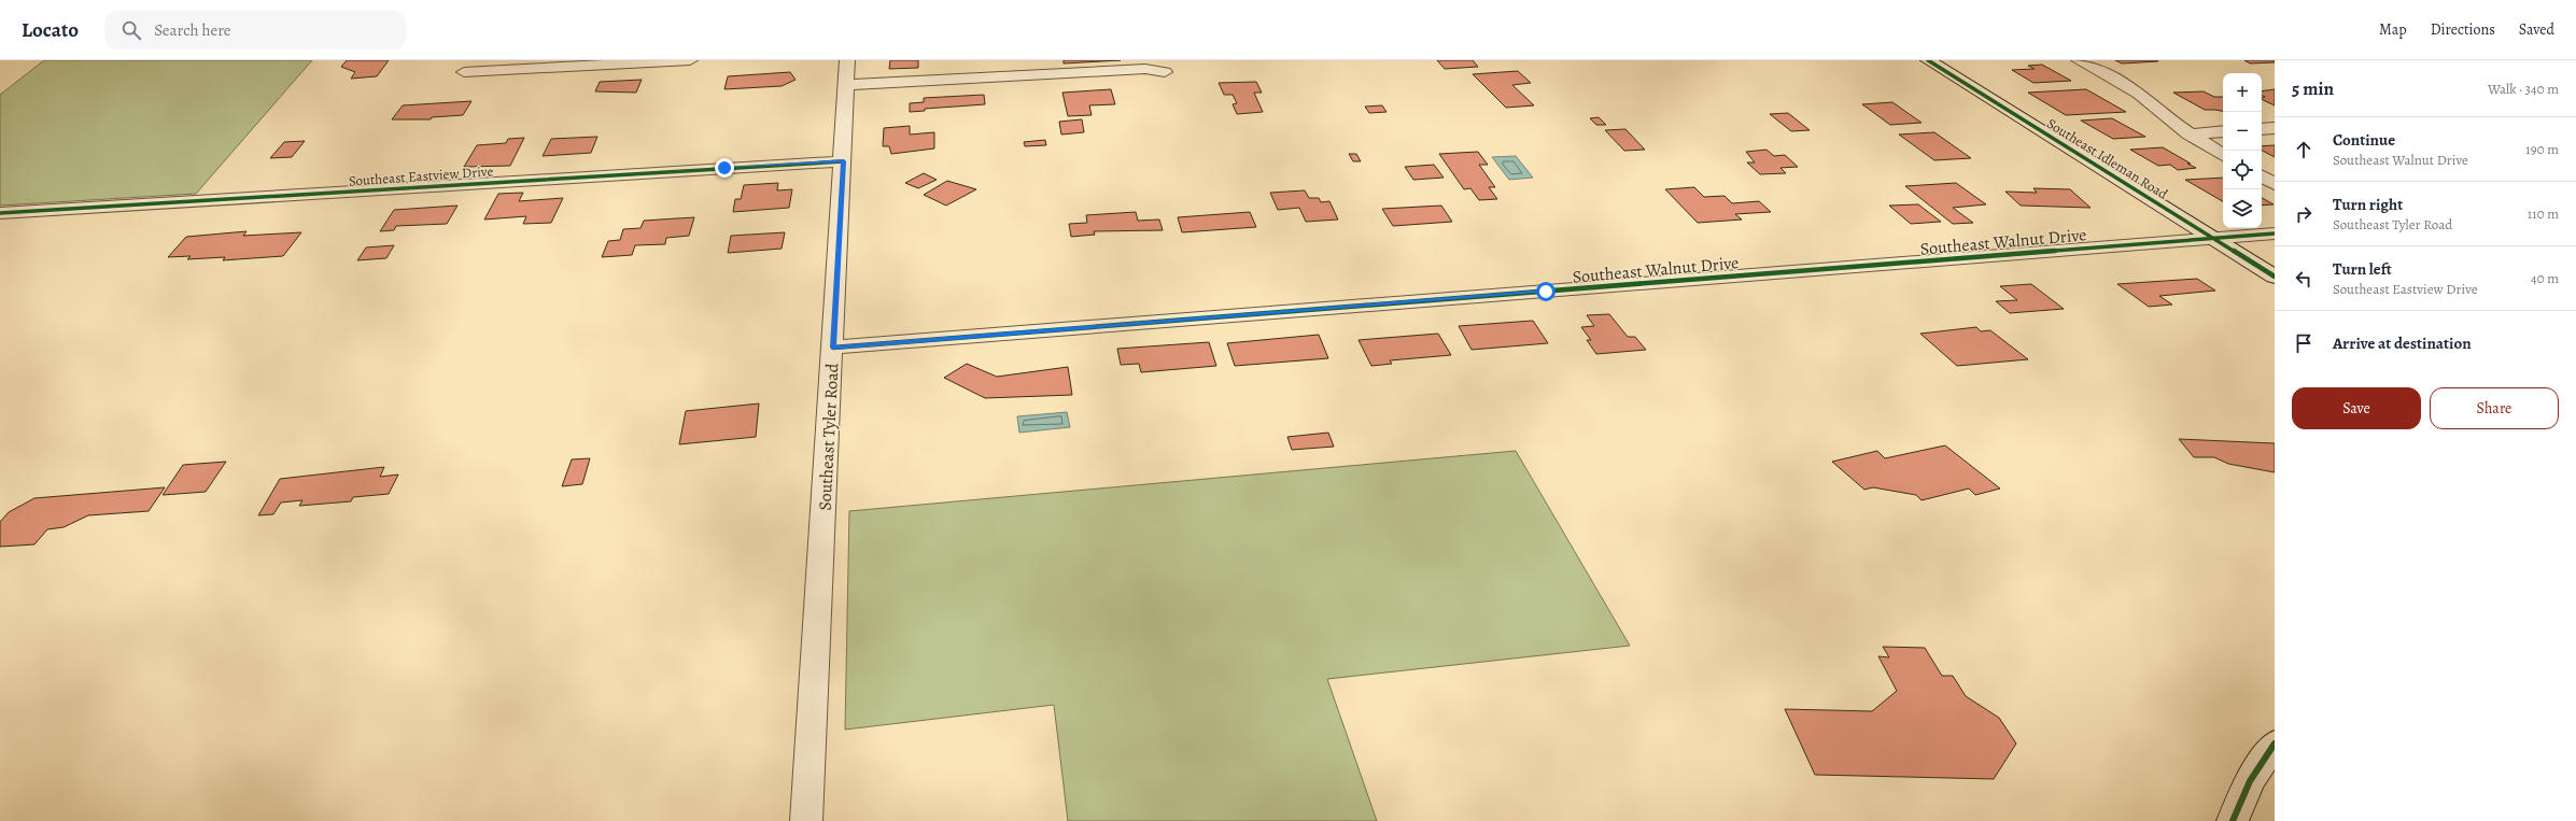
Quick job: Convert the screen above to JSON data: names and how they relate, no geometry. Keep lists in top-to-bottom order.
{
  "streets": {
    "street": [
      "Southeast Idleman Road",
      "Southeast Eastview Drive",
      "Southeast Walnut Drive",
      "Southeast Tyler Road"
    ]
  },
  "crossings": [
    ["Southeast Idleman Road", "Southeast Walnut Drive"],
    ["Southeast Eastview Drive", "Southeast Tyler Road"],
    ["Southeast Walnut Drive", "Southeast Tyler Road"]
  ],
  "page": {
    "header": "Locato",
    "search": "Search here",
    "nav": ["Map", "Directions", "Saved"],
    "heading": ["5 min", "Walk · 340 m"],
    "map_buttons": ["+", "−"],
    "list": [
      ["Continue", "Southeast Walnut Drive", "190 m"],
      ["Turn right", "Southeast Tyler Road", "110 m"],
      ["Turn left", "Southeast Eastview Drive", "40 m"],
      "Arrive at destination"
    ],
    "buttons": ["Save", "Share"]
  }
}
